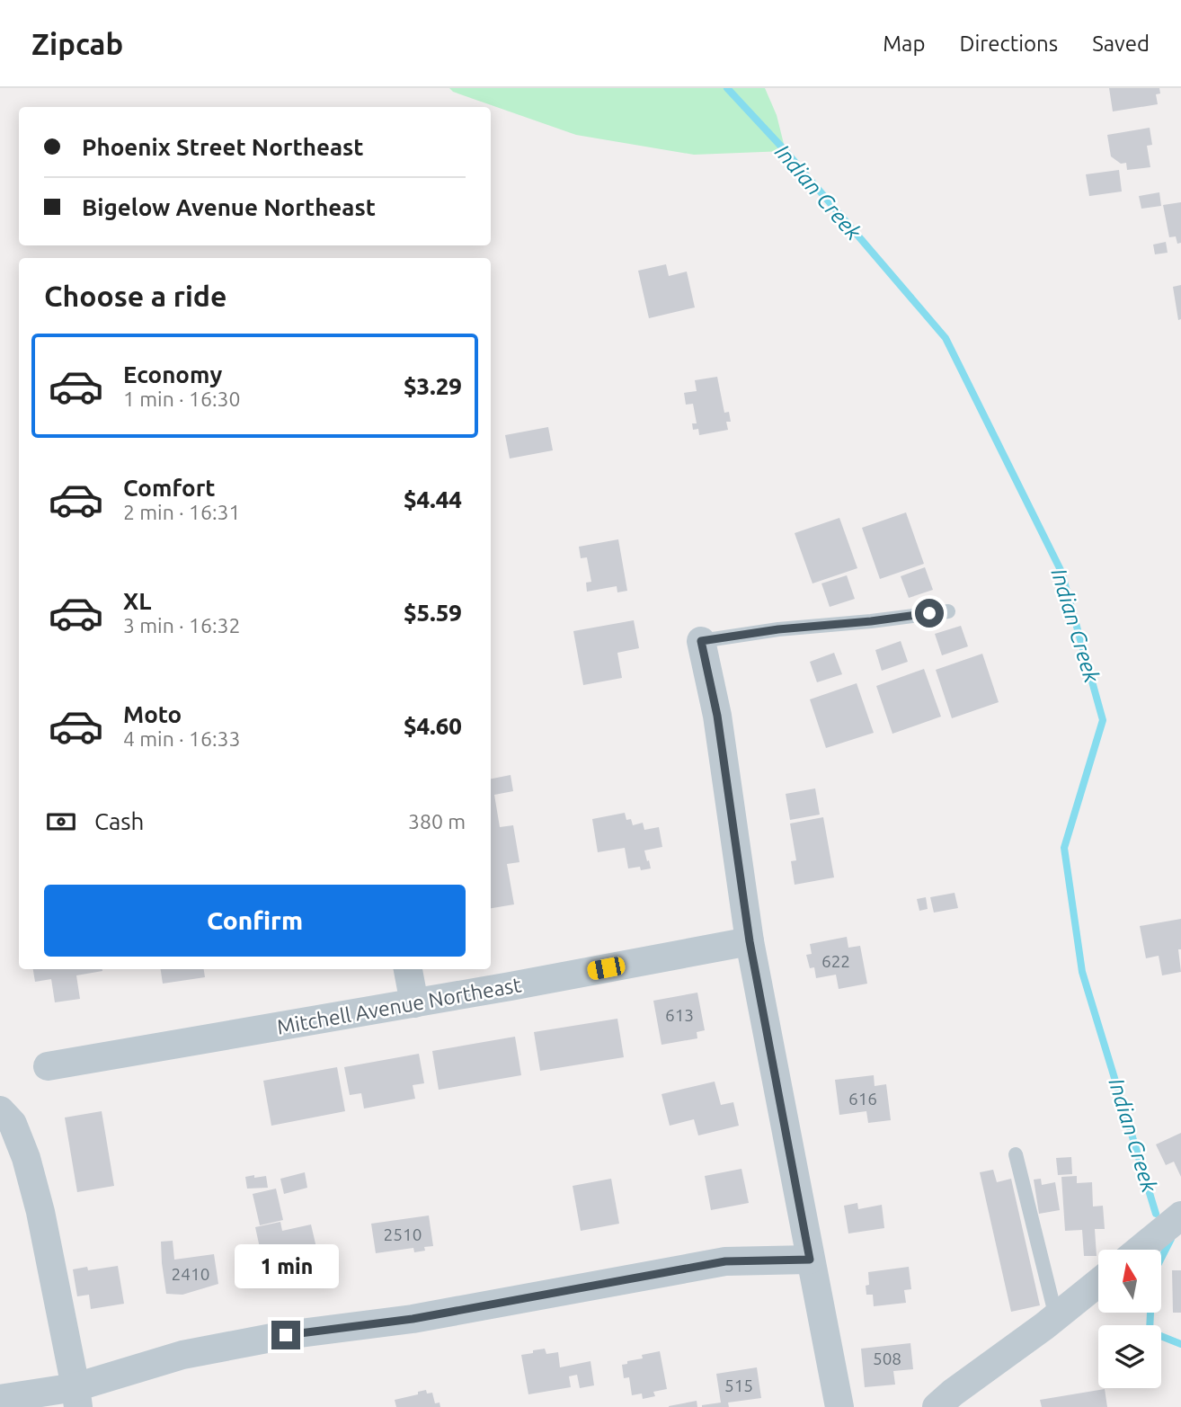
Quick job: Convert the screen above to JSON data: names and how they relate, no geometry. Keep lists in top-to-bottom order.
{
  "streets": {
    "street": ["Mitchell Avenue Northeast"]
  },
  "water": ["Indian Creek"],
  "house_numbers": [
    "622",
    "613",
    "616",
    "2510",
    "2410",
    "508",
    "515"
  ],
  "north": "top",
  "page": {
    "header": "Zipcab",
    "nav": ["Map", "Directions", "Saved"],
    "banner": ["Phoenix Street Northeast", "Bigelow Avenue Northeast"],
    "heading": "Choose a ride",
    "list": [
      {
        "name": "Economy",
        "note": "1 min · 16:30",
        "value": "$3.29"
      },
      {
        "name": "Comfort",
        "note": "2 min · 16:31",
        "value": "$4.44"
      },
      {
        "name": "XL",
        "note": "3 min · 16:32",
        "value": "$5.59"
      },
      {
        "name": "Moto",
        "note": "4 min · 16:33",
        "value": "$4.60"
      }
    ],
    "pay": ["Cash", "380 m"],
    "buttons": "Confirm",
    "bubble": "1 min"
  }
}
